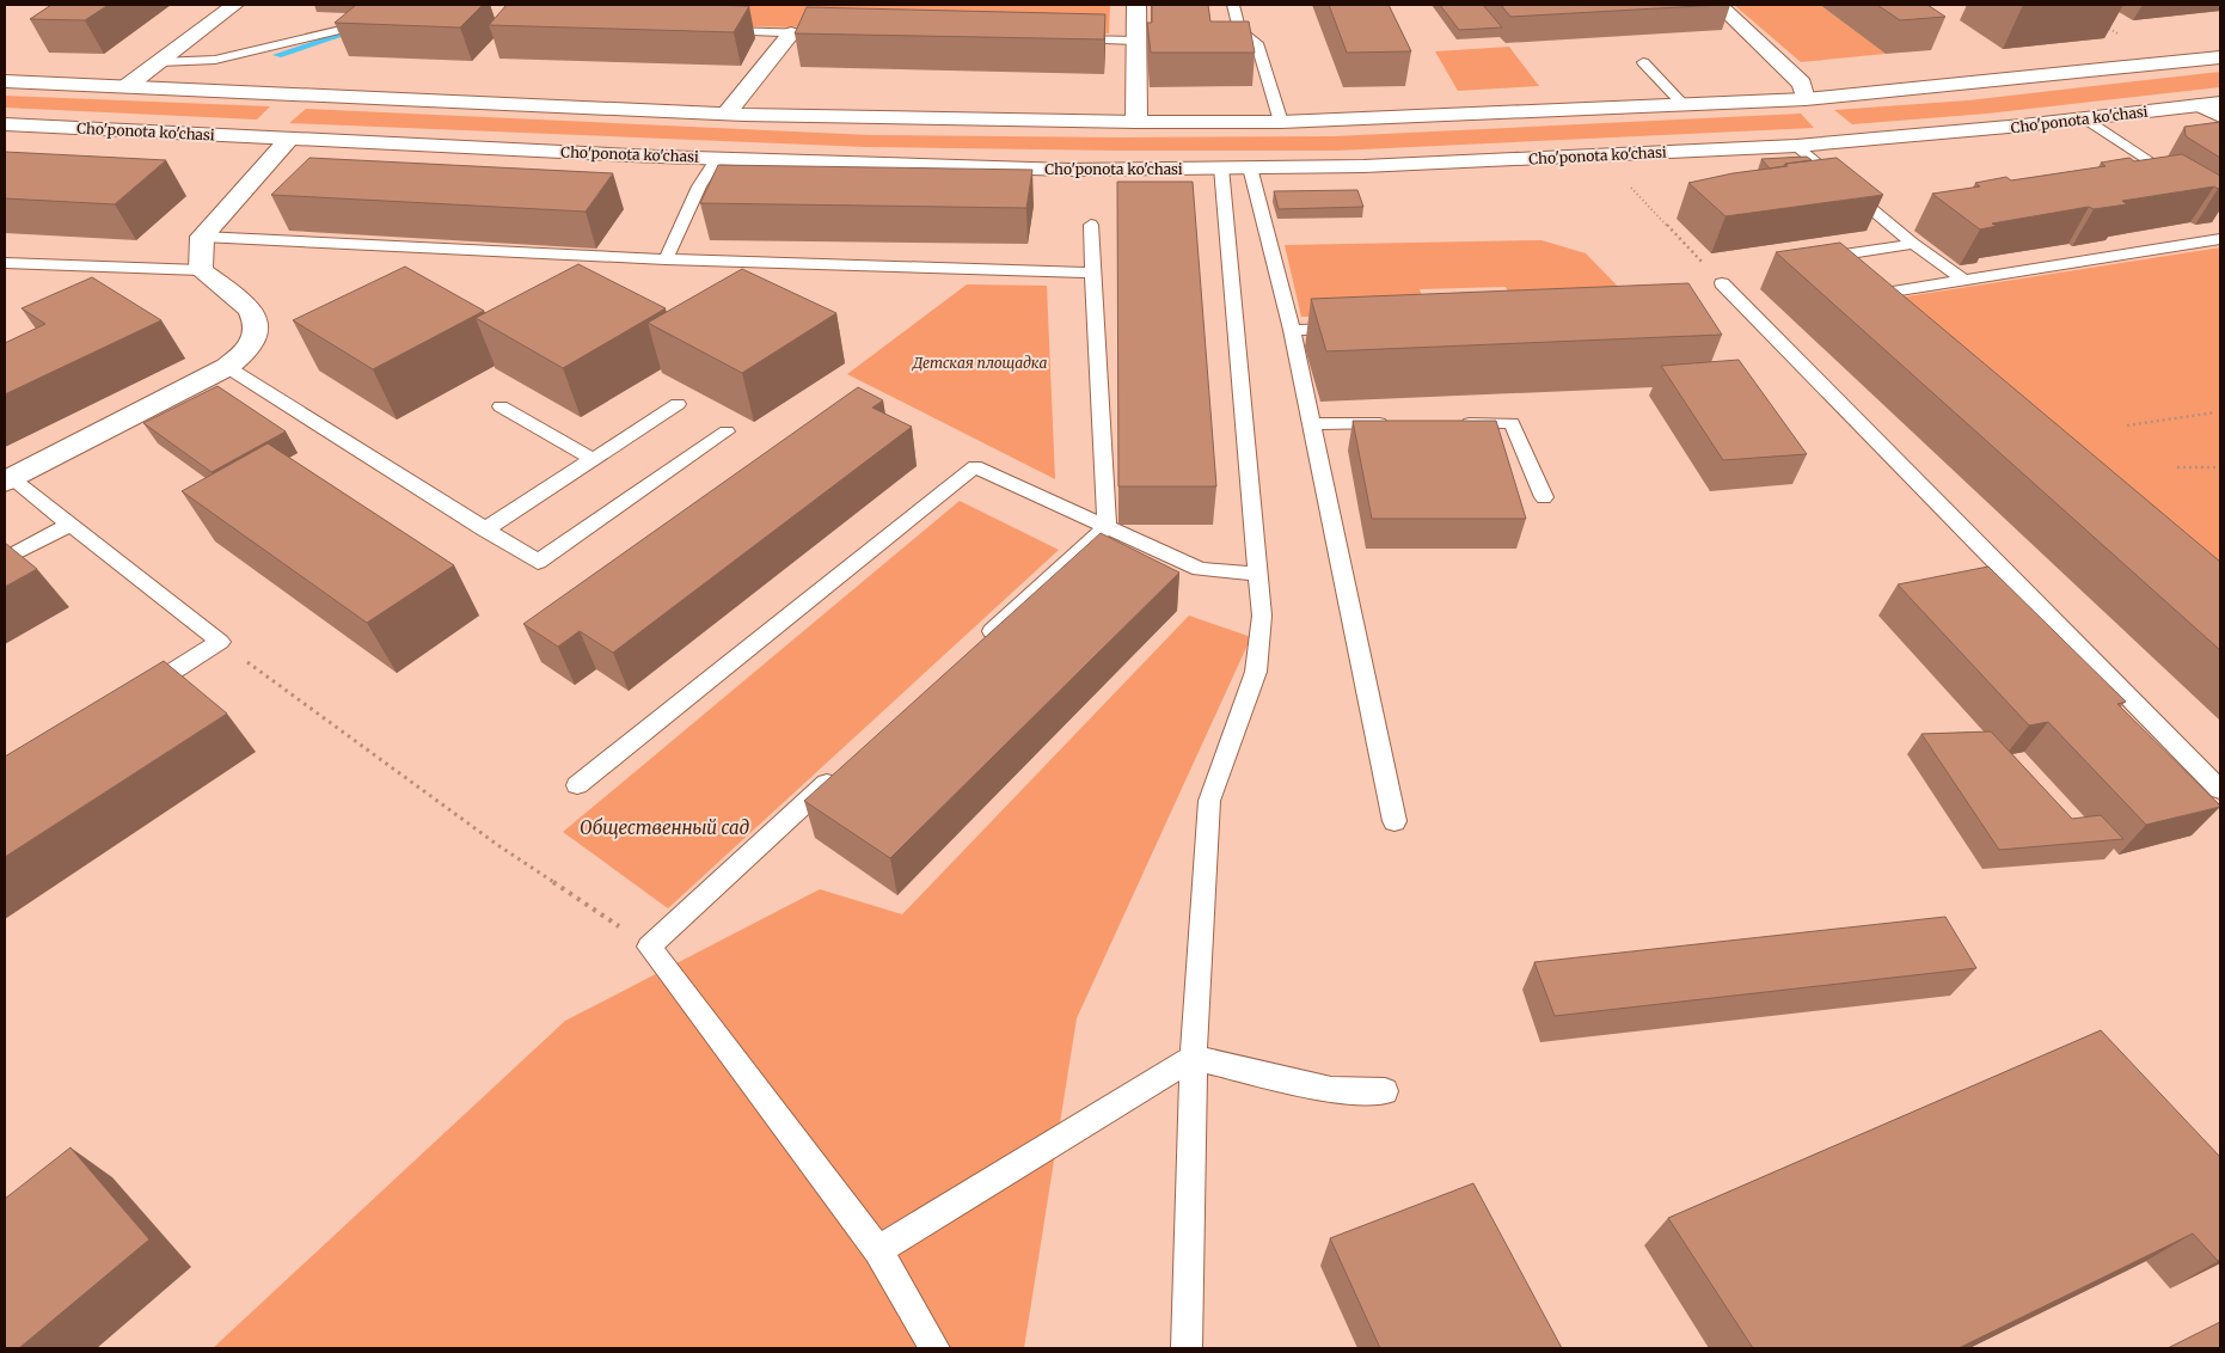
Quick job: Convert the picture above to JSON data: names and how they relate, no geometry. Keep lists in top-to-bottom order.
{
  "streets": {
    "main road": ["Cho'ponota ko'chasi"]
  },
  "parks": ["Детская площадка", "Общественный сад"]
}
